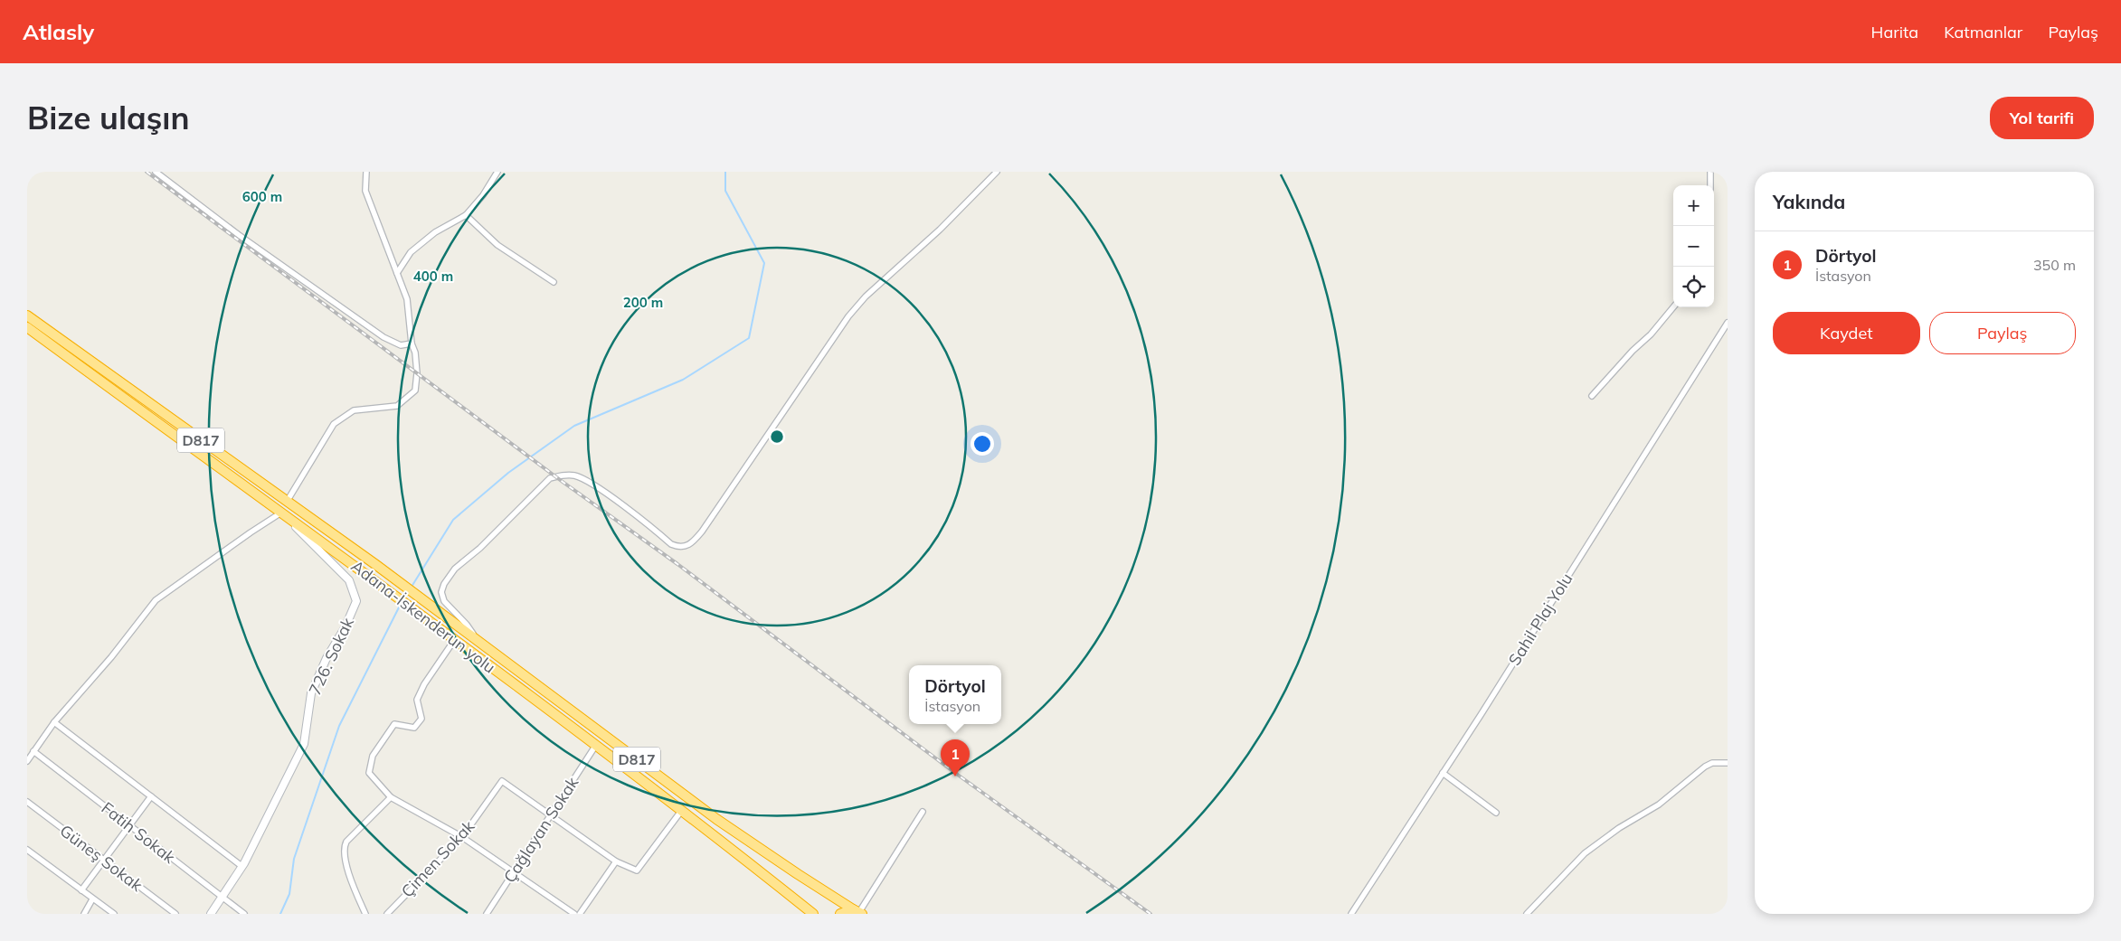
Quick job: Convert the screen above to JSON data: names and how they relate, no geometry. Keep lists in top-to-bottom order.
{
  "streets": {
    "highway": ["D817", "Adana-İskenderun yolu"],
    "street": [
      "Sahil Plaj Yolu",
      "726. Sokak",
      "Çağlayan Sokak",
      "Fatih Sokak",
      "Güneş Sokak",
      "Çimen Sokak"
    ]
  },
  "crossings": [
    ["Adana-İskenderun yolu", "726. Sokak"],
    ["Adana-İskenderun yolu", "Çağlayan Sokak"],
    ["726. Sokak", "Fatih Sokak"],
    ["Çağlayan Sokak", "Çimen Sokak"]
  ],
  "page": {
    "header": "Atlasly",
    "nav": ["Harita", "Katmanlar", "Paylaş"],
    "buttons": [
      "Yol tarifi",
      ["Kaydet", "Paylaş"]
    ],
    "title": "Bize ulaşın",
    "heading": "Yakında",
    "map_buttons": ["+", "−"],
    "list": [
      {
        "mark": "1",
        "name": "Dörtyol",
        "note": "İstasyon",
        "value": "350 m"
      }
    ],
    "popup": ["Dörtyol", "İstasyon"],
    "pins": "1"
  },
  "rings": ["600 m", "400 m", "200 m"]
}
